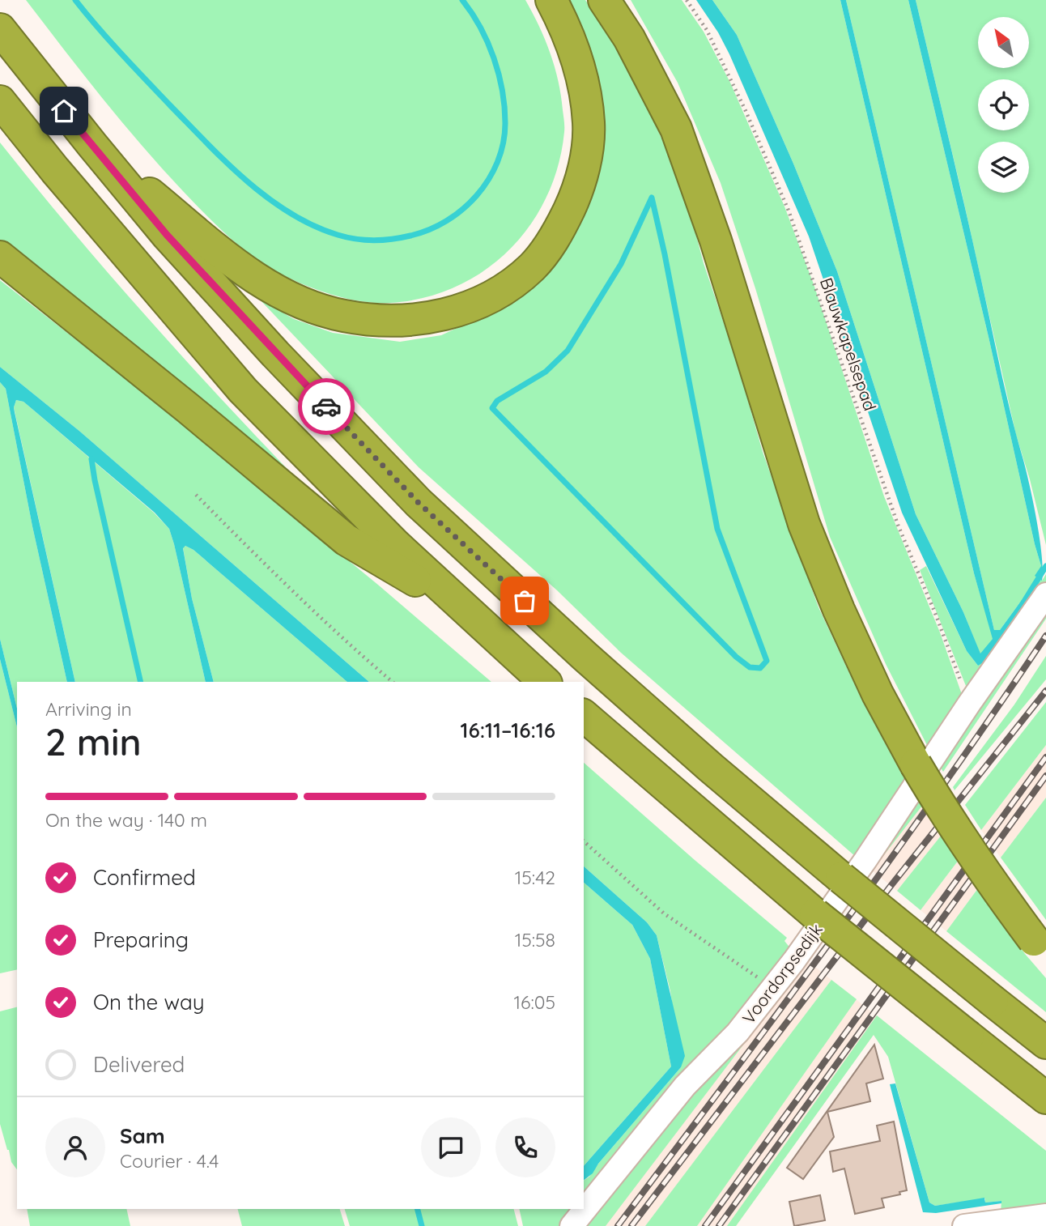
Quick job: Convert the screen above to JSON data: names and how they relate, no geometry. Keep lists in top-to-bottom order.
{
  "streets": {
    "street": ["Voordorpsedijk"],
    "path": ["Blauwkapelsepad"]
  },
  "crossings": [
    ["Blauwkapelsepad", "Voordorpsedijk"]
  ],
  "north": "top left",
  "page": {
    "heading": ["2 min", "Arriving in", "16:11–16:16"],
    "panel": ["Sam", "Courier · 4.4"],
    "bar": "On the way · 140 m",
    "list": [
      ["Confirmed", "15:42"],
      ["Preparing", "15:58"],
      ["On the way", "16:05"],
      "Delivered"
    ]
  }
}
